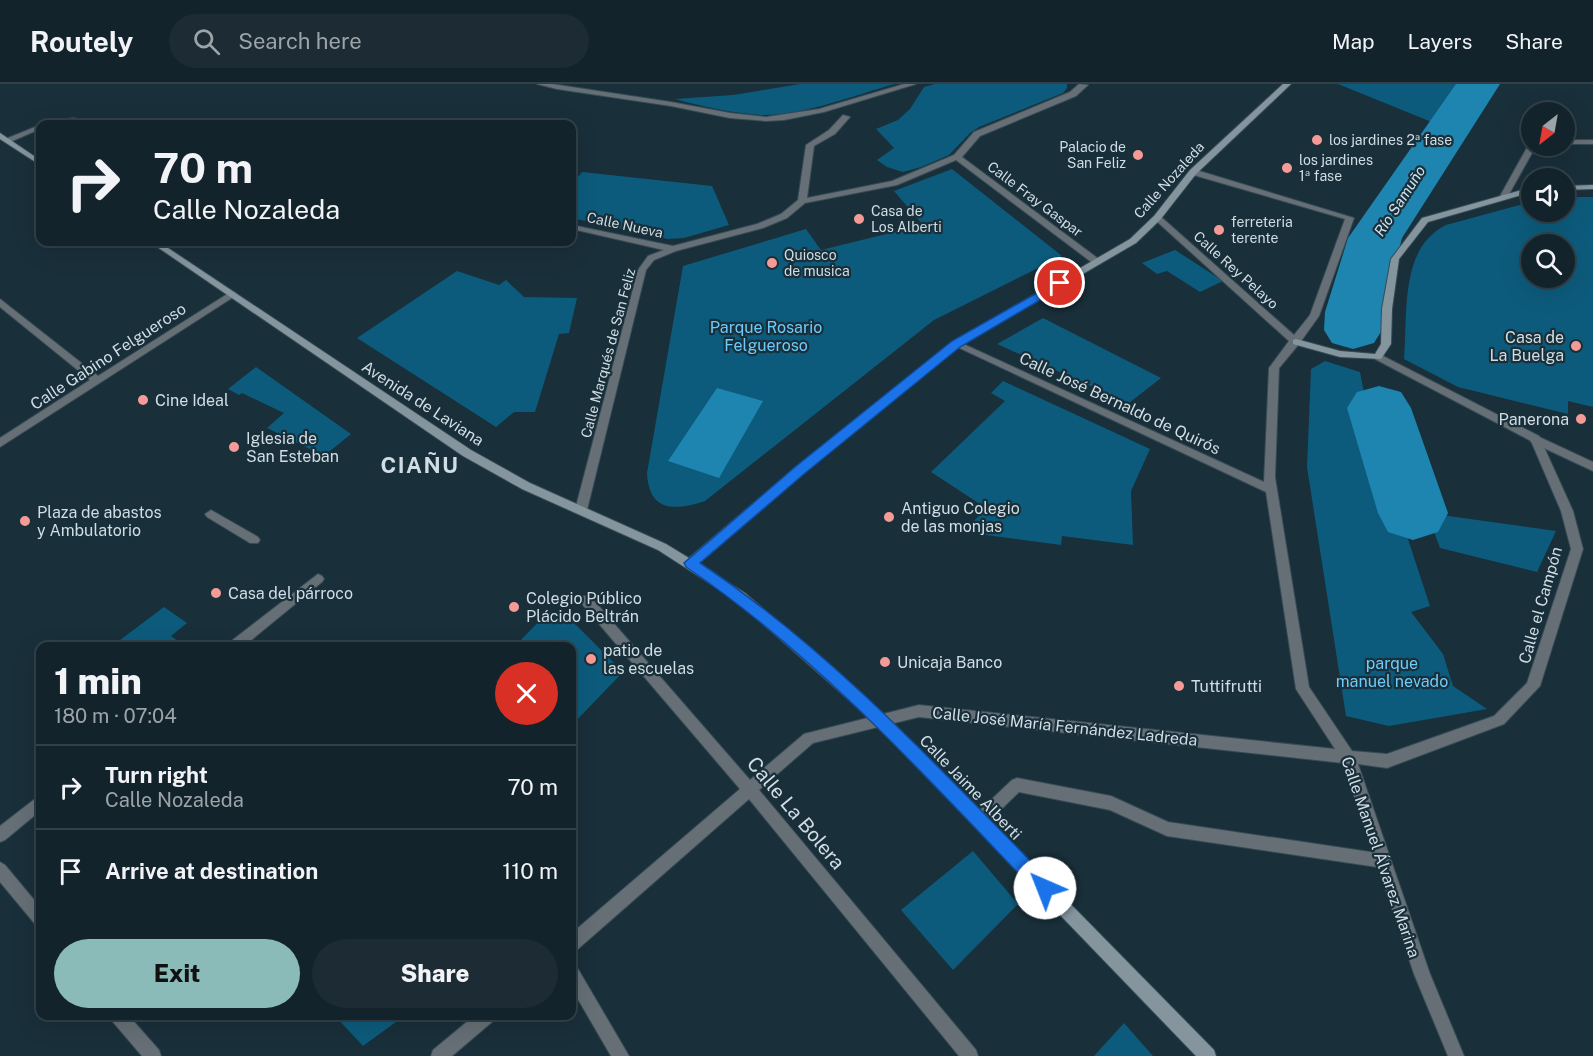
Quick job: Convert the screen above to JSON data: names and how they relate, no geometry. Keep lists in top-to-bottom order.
{
  "streets": {
    "street": [
      "Calle Nozaleda",
      "Calle Fray Gaspar",
      "Calle Nueva",
      "Calle Rey Pelayo",
      "Calle Marqués de San Feliz",
      "Calle Gabino Felgueroso",
      "Avenida de Laviana",
      "Calle José Bernaldo de Quirós",
      "Calle el Campón",
      "Calle José María Fernández Ladreda",
      "Calle Jaime Alberti",
      "Calle La Bolera",
      "Calle Manuel Álvarez Marina"
    ]
  },
  "crossings": [
    ["Calle Nozaleda", "Calle Fray Gaspar"],
    ["Calle Nozaleda", "Calle Rey Pelayo"],
    ["Calle Nozaleda", "Avenida de Laviana"],
    ["Calle Nozaleda", "Calle José Bernaldo de Quirós"],
    ["Calle Nozaleda", "Calle Jaime Alberti"],
    ["Calle Nozaleda", "Calle Manuel Álvarez Marina"],
    ["Calle Nueva", "Calle Marqués de San Feliz"],
    ["Calle Rey Pelayo", "Calle Manuel Álvarez Marina"],
    ["Calle Marqués de San Feliz", "Avenida de Laviana"],
    ["Calle Gabino Felgueroso", "Avenida de Laviana"],
    ["Avenida de Laviana", "Calle Jaime Alberti"],
    ["Calle José Bernaldo de Quirós", "Calle Manuel Álvarez Marina"],
    ["Calle el Campón", "Calle José María Fernández Ladreda"],
    ["Calle el Campón", "Calle Manuel Álvarez Marina"],
    ["Calle José María Fernández Ladreda", "Calle Jaime Alberti"],
    ["Calle José María Fernández Ladreda", "Calle La Bolera"],
    ["Calle José María Fernández Ladreda", "Calle Manuel Álvarez Marina"]
  ],
  "districts": ["CIAÑU"],
  "water": ["Río Samuño"],
  "parks": ["Parque Rosario Felgueroso", "parque manuel nevado"],
  "places": [
    "los jardines 2ª fase",
    "Palacio de San Feliz",
    "los jardines 1ª fase",
    "Casa de Los Alberti",
    "ferreteria terente",
    "Quiosco de musica",
    "Casa de La Buelga",
    "Cine Ideal",
    "Panerona",
    "Iglesia de San Esteban",
    "Antiguo Colegio de las monjas",
    "Plaza de abastos y Ambulatorio",
    "Casa del párroco",
    "Colegio Público Plácido Beltrán",
    "patio de las escuelas",
    "Unicaja Banco",
    "Tuttifrutti"
  ],
  "north": "bottom left",
  "page": {
    "header": "Routely",
    "search": "Search here",
    "nav": ["Map", "Layers", "Share"],
    "turn": ["70 m", "Calle Nozaleda"],
    "heading": ["1 min", "180 m · 07:04"],
    "list": [
      {
        "name": "Turn right",
        "note": "Calle Nozaleda",
        "value": "70 m"
      },
      {
        "name": "Arrive at destination",
        "value": "110 m"
      }
    ],
    "buttons": ["Exit", "Share"]
  }
}
